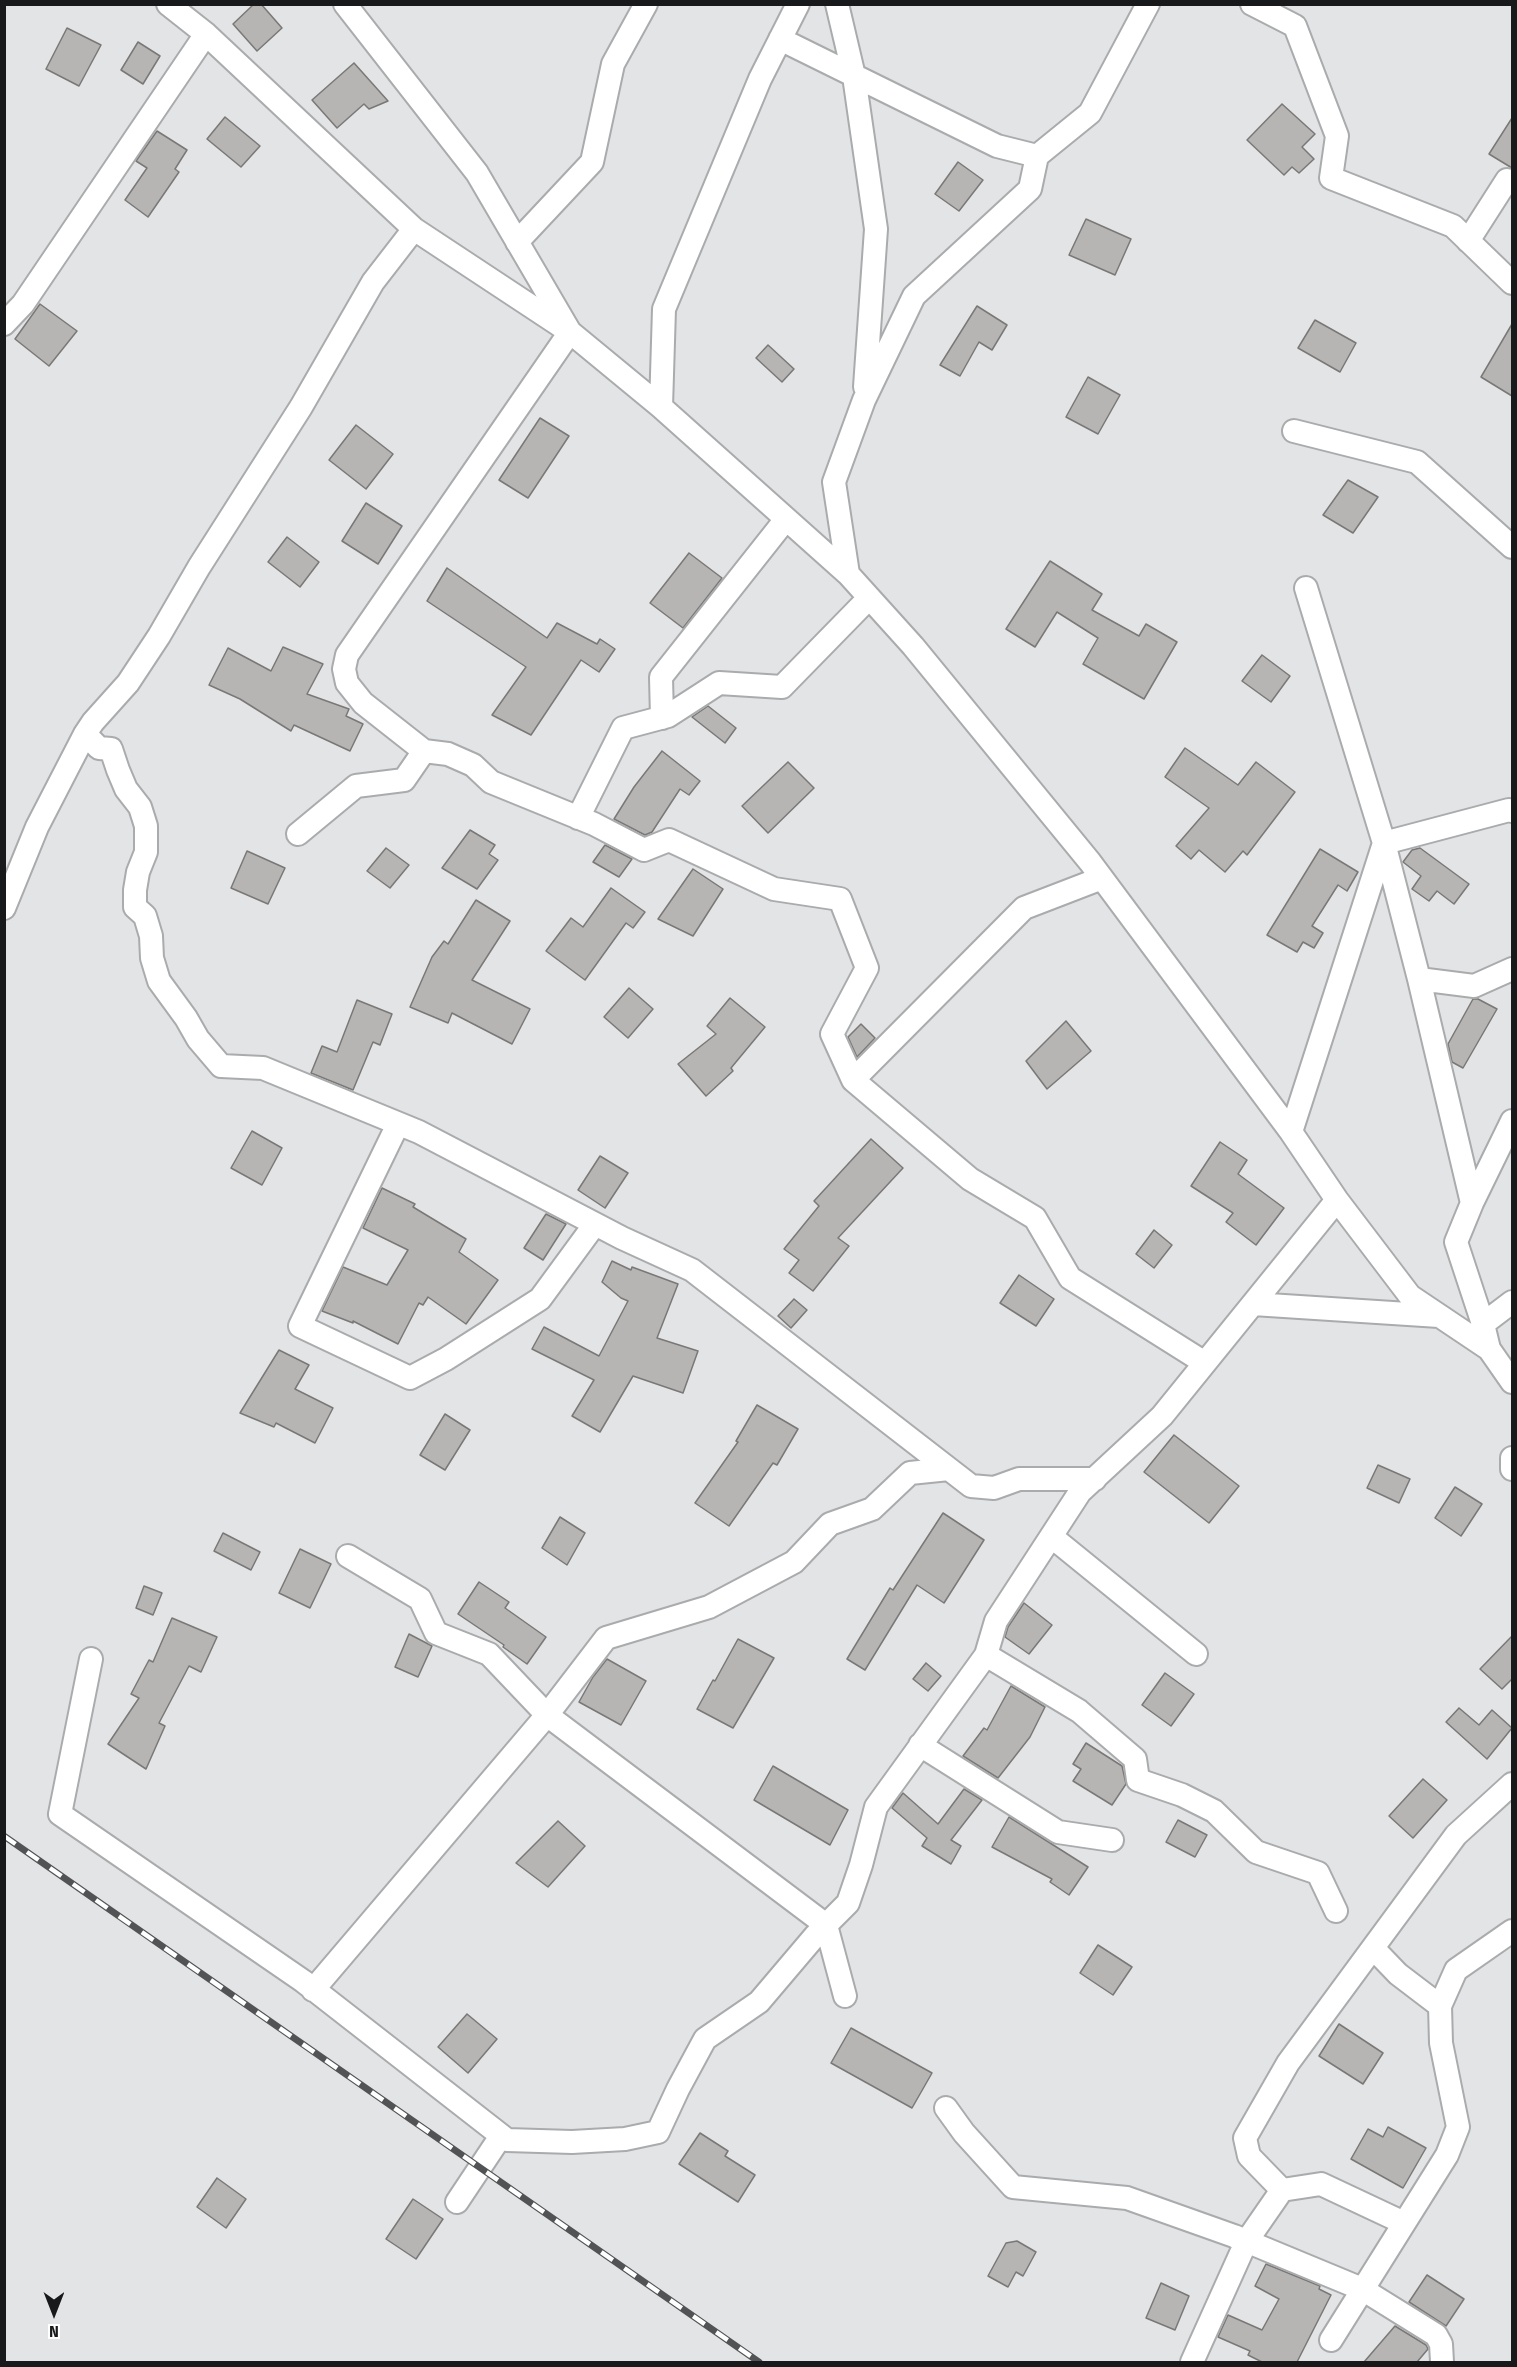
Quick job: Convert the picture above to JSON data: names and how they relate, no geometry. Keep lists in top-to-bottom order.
{
  "north": "bottom"
}
